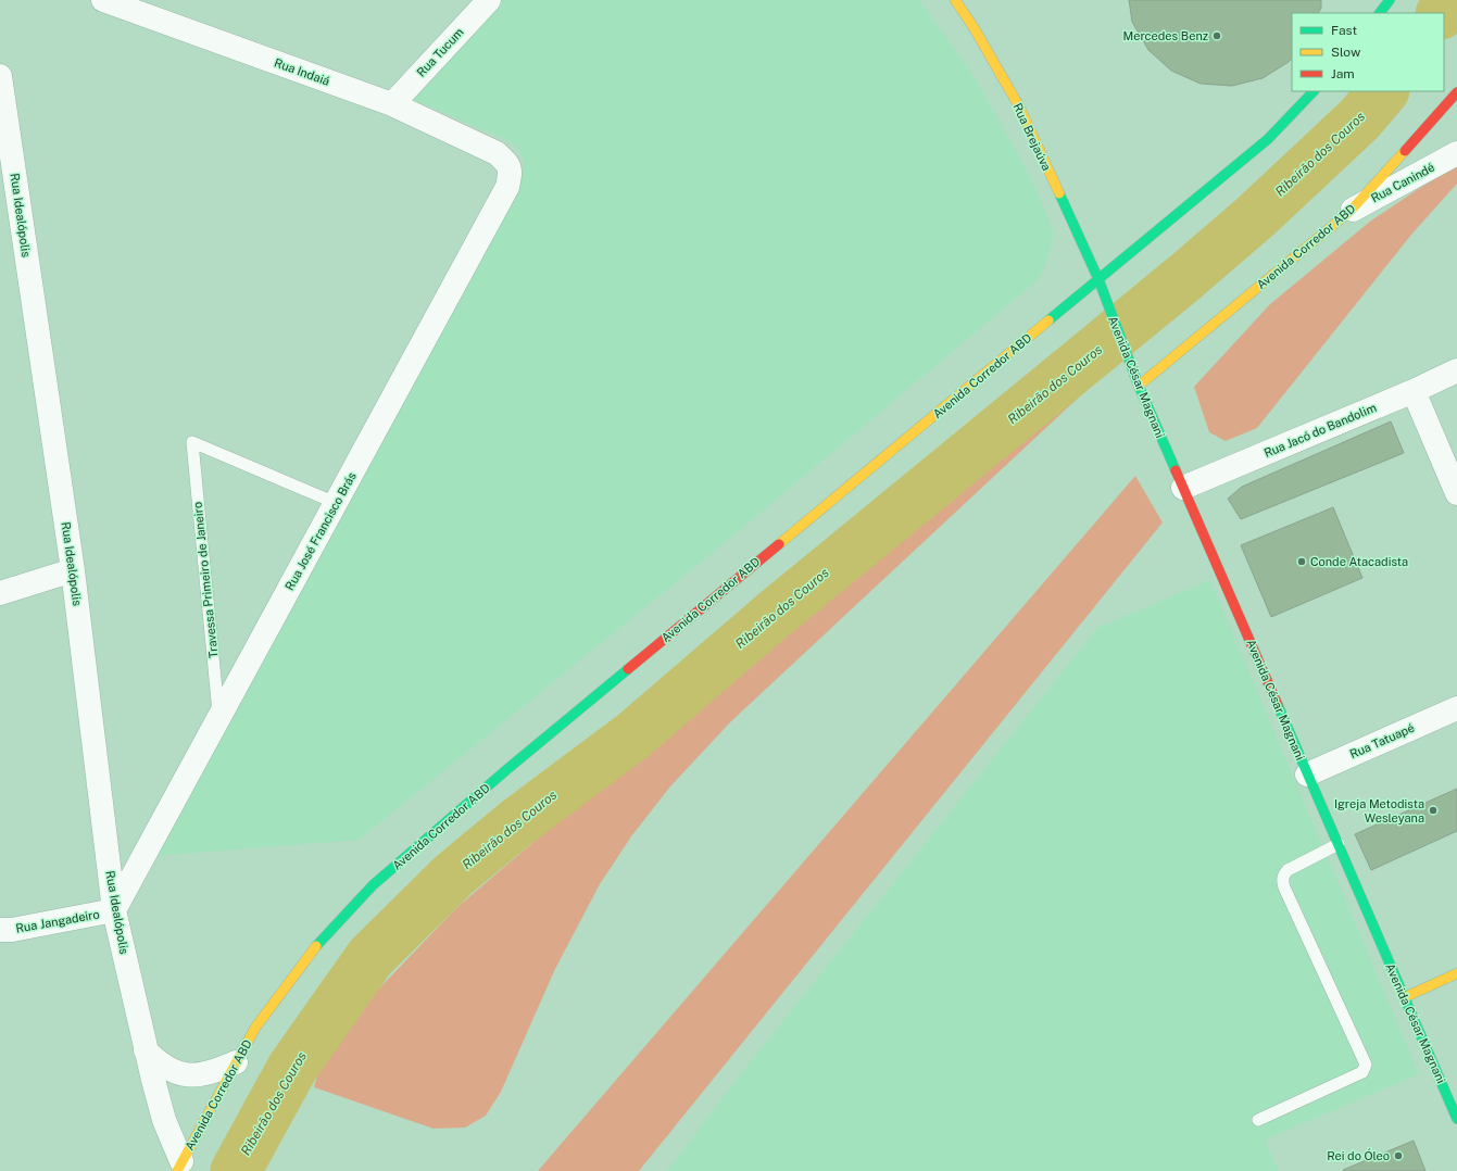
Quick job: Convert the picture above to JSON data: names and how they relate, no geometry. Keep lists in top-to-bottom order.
{
  "streets": {
    "main road": ["Rua Brejaúva", "Avenida Corredor ABD", "Avenida César Magnani"],
    "street": [
      "Rua Tucum",
      "Rua Indaiá",
      "Rua Canindé",
      "Rua Idealópolis",
      "Rua Jacó do Bandolim",
      "Rua José Francisco Brás",
      "Rua Tatuapé",
      "Rua Jangadeiro"
    ],
    "lane": ["Travessa Primeiro de Janeiro"]
  },
  "crossings": [
    ["Rua Tucum", "Rua Indaiá"],
    ["Rua Indaiá", "Rua José Francisco Brás"],
    ["Rua Brejaúva", "Avenida Corredor ABD"],
    ["Rua Brejaúva", "Avenida César Magnani"],
    ["Rua Canindé", "Avenida Corredor ABD"],
    ["Rua Idealópolis", "Avenida Corredor ABD"],
    ["Rua Idealópolis", "Rua José Francisco Brás"],
    ["Rua Idealópolis", "Rua Jangadeiro"],
    ["Avenida Corredor ABD", "Avenida César Magnani"],
    ["Avenida César Magnani", "Rua Jacó do Bandolim"],
    ["Avenida César Magnani", "Rua Tatuapé"],
    ["Rua José Francisco Brás", "Travessa Primeiro de Janeiro"],
    ["Rua José Francisco Brás", "Rua Jangadeiro"]
  ],
  "water": ["Ribeirão dos Couros"],
  "places": [
    "Mercedes Benz",
    "Conde Atacadista",
    "Igreja Metodista Wesleyana",
    "Rei do Óleo"
  ],
  "legend": ["Fast", "Slow", "Jam"]
}
